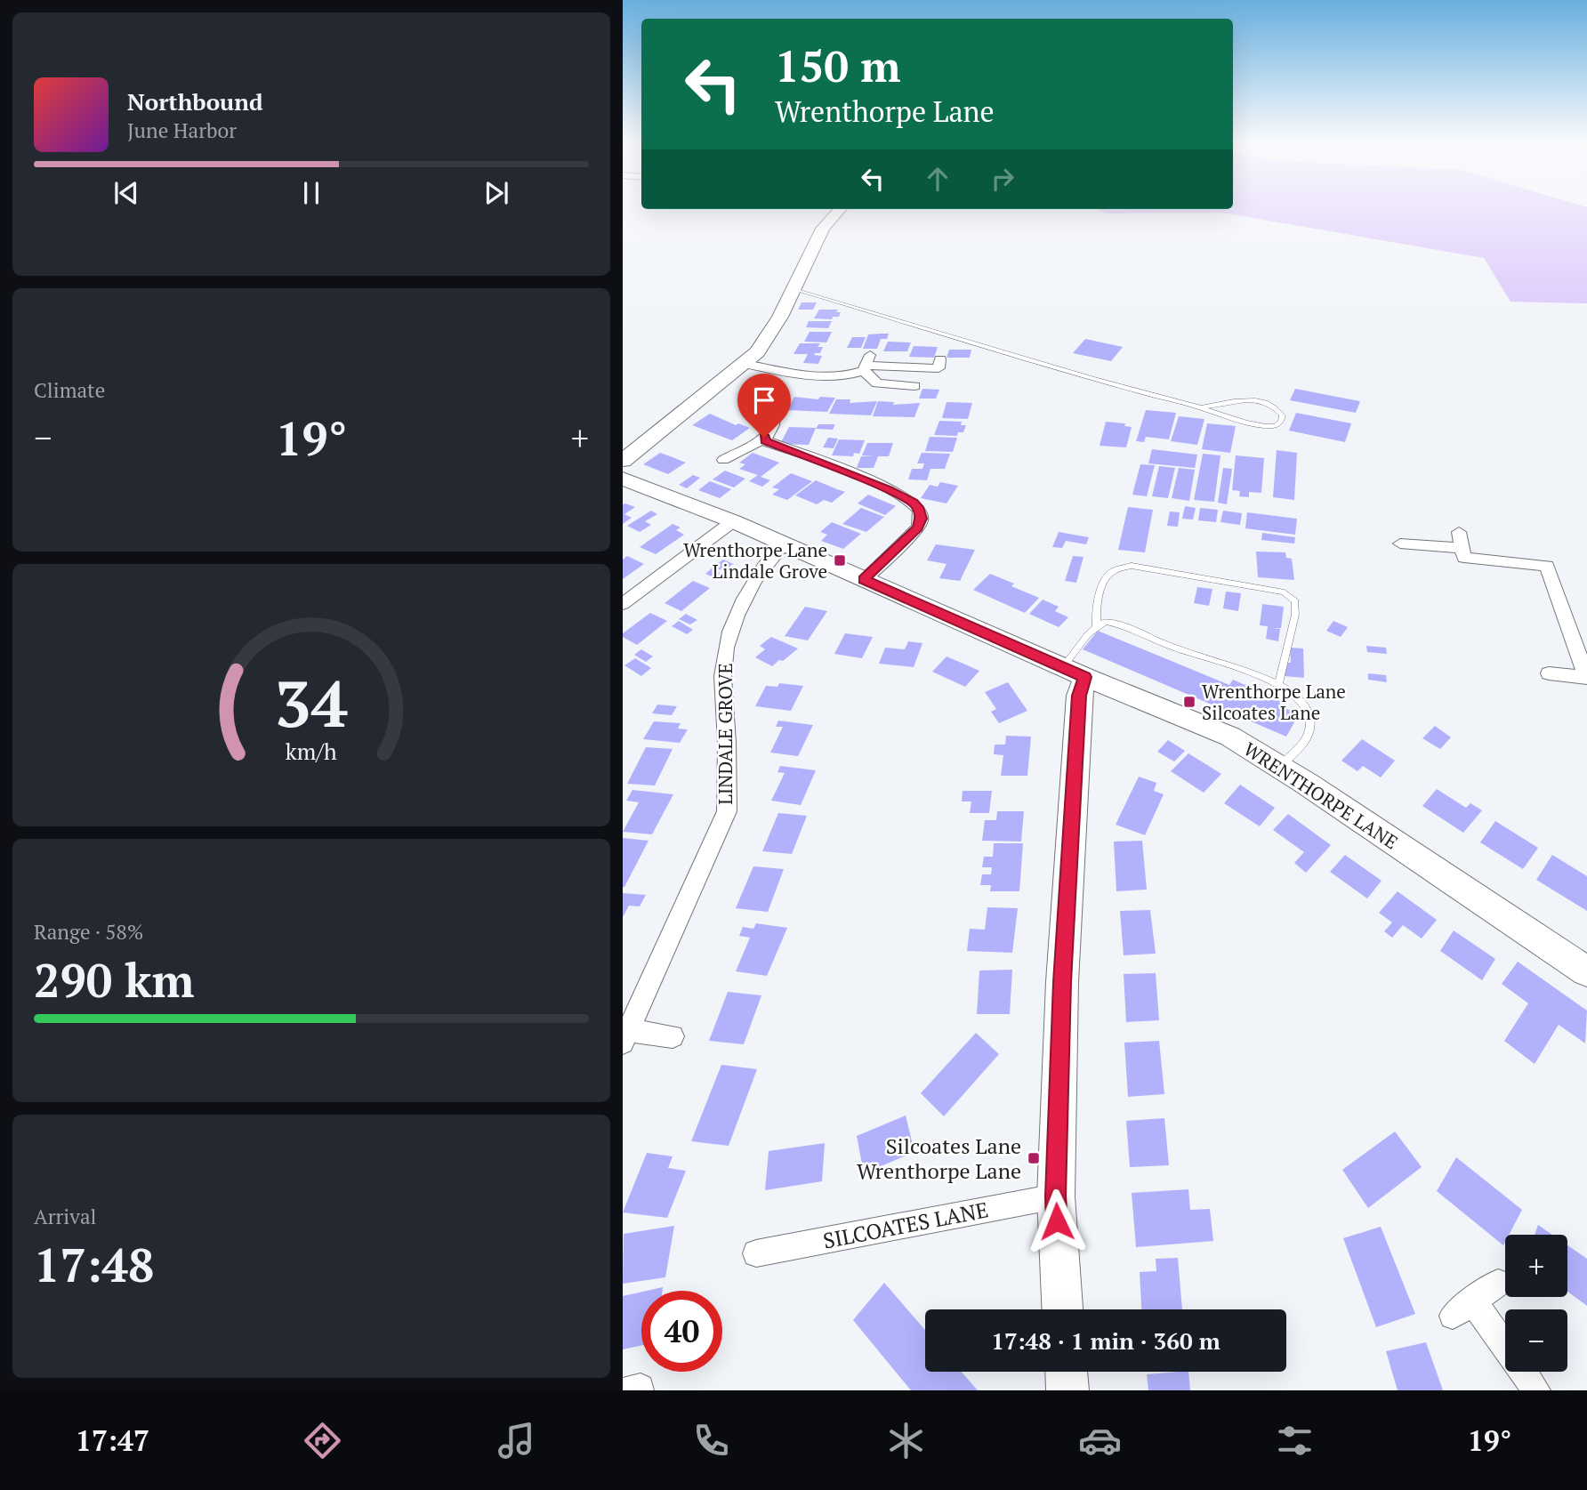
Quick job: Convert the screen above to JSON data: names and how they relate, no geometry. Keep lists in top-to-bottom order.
{
  "streets": {
    "street": ["LINDALE GROVE", "WRENTHORPE LANE", "SILCOATES LANE"]
  },
  "crossings": [
    ["LINDALE GROVE", "WRENTHORPE LANE"]
  ],
  "places": {
    "transit": ["Wrenthorpe Lane Lindale Grove", "Wrenthorpe Lane Silcoates Lane", "Silcoates Lane Wrenthorpe Lane"]
  },
  "page": {
    "turn": ["150 m", "Wrenthorpe Lane"],
    "song": ["Northbound", "June Harbor"],
    "tile": [
      "Climate",
      ["Range · 58%", "290 km"],
      ["Arrival", "17:48"]
    ],
    "heat": ["−", "19°", "+"],
    "map_buttons": ["+", "−"],
    "limit": "40",
    "trip": "17:48 · 1 min · 360 m",
    "tabs": ["17:47", "19°"],
    "gauge": ["34", "km/h"]
  }
}
